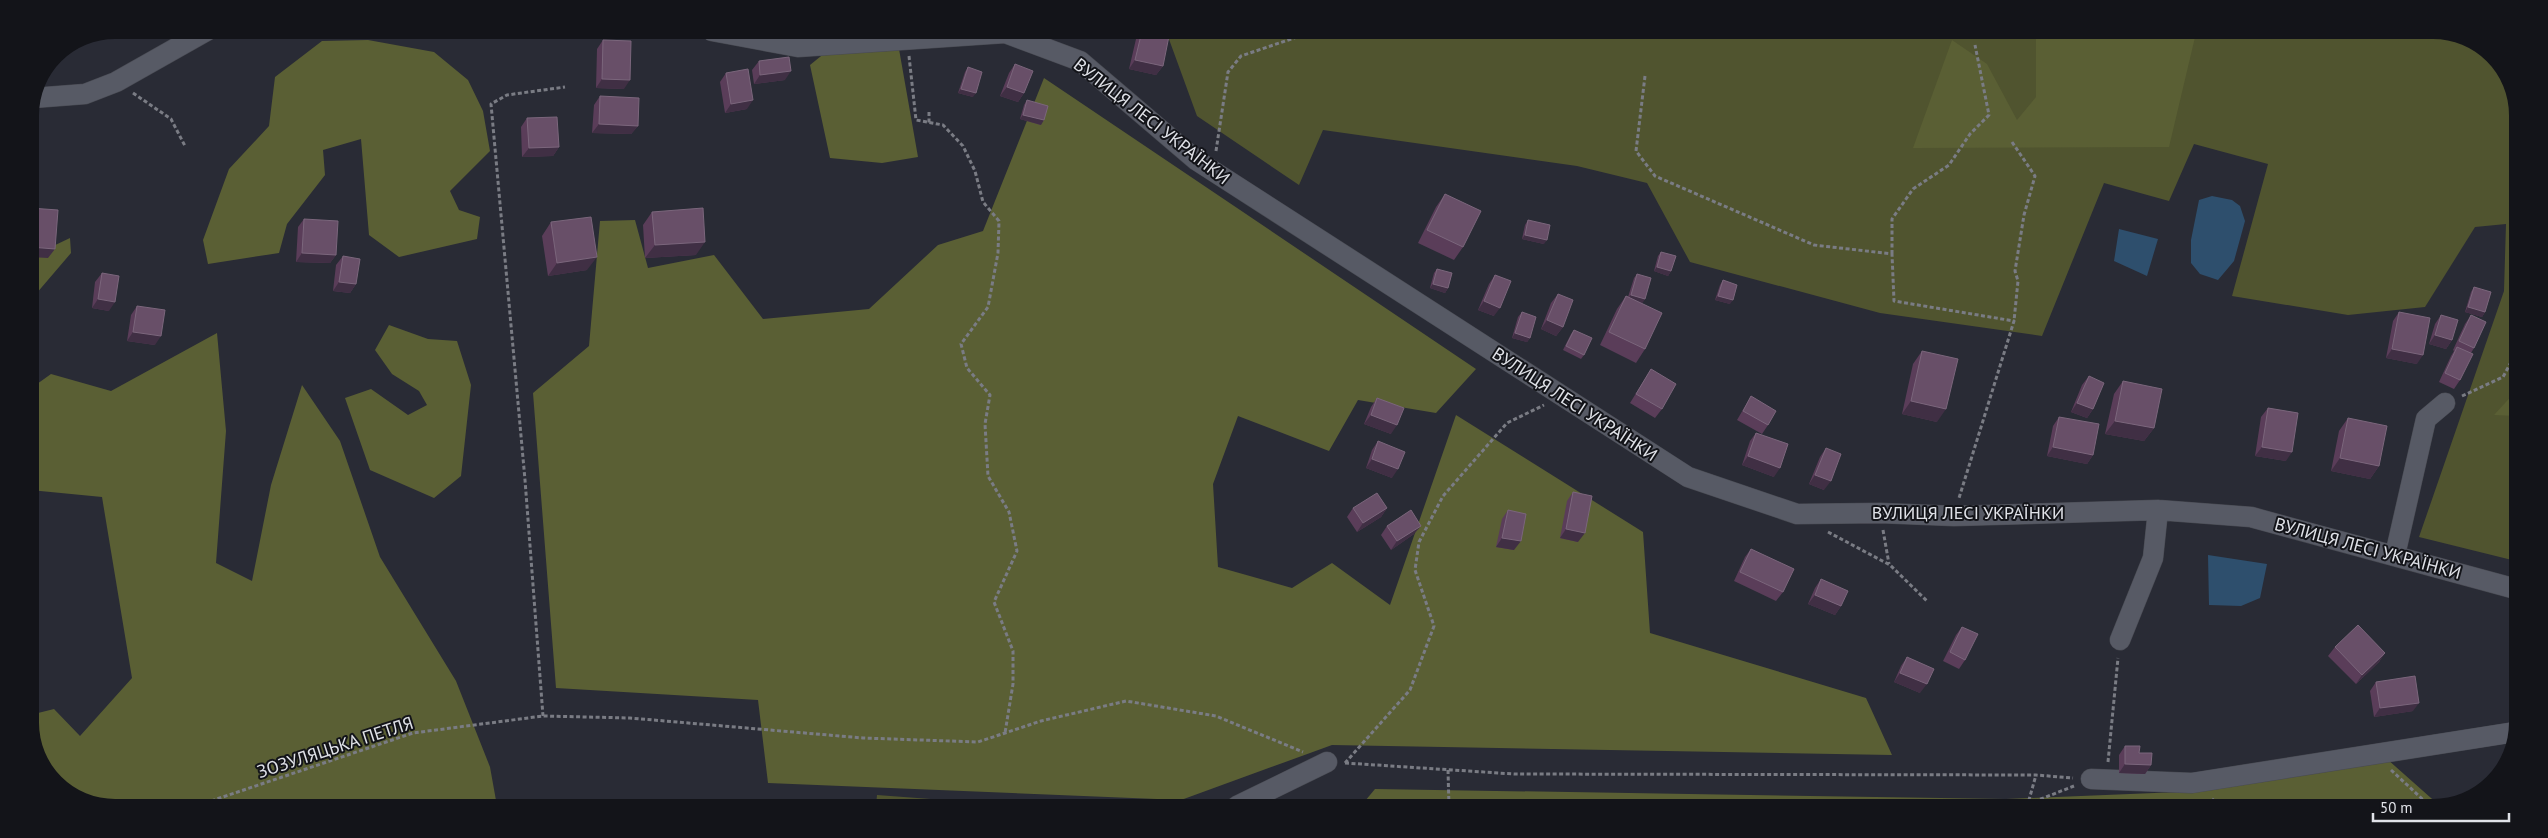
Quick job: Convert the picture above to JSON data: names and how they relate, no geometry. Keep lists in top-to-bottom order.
{
  "streets": {
    "street": ["ВУЛИЦЯ ЛЕСІ УКРАЇНКИ"],
    "path": ["ЗОЗУЛЯЦЬКА ПЕТЛЯ"]
  },
  "scale_bar": "50 m"
}
